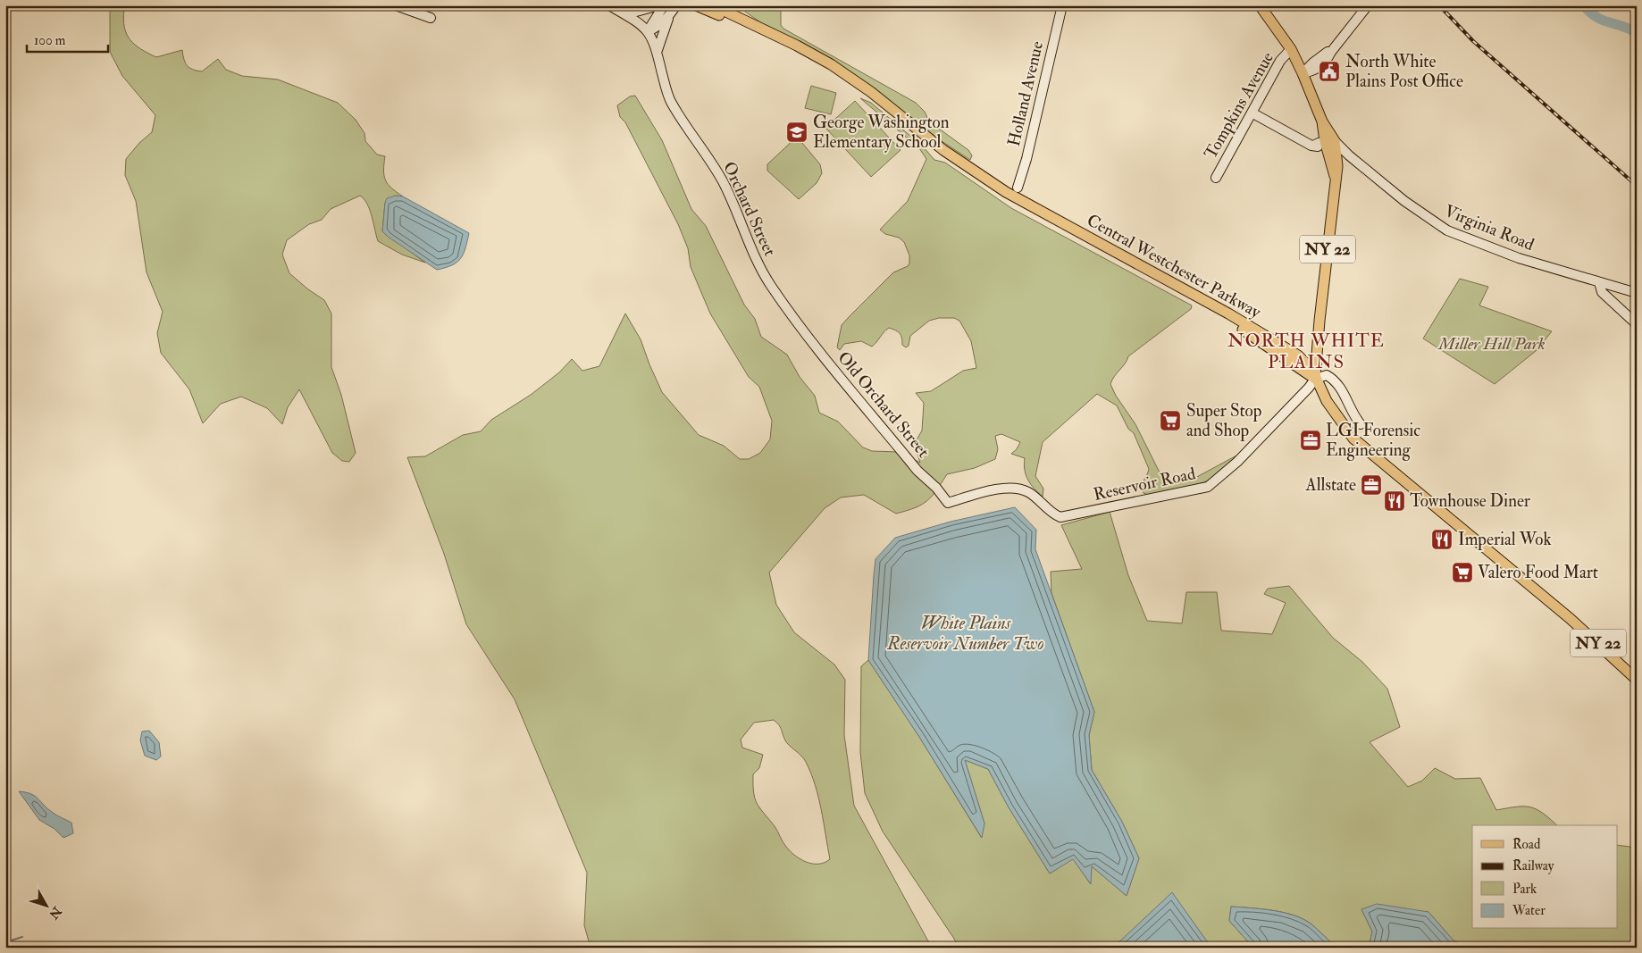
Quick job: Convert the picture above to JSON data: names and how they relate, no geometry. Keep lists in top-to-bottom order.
{
  "streets": {
    "main road": ["NY 22", "Central Westchester Parkway"],
    "street": [
      "Holland Avenue",
      "Tompkins Avenue",
      "Orchard Street",
      "Virginia Road",
      "Old Orchard Street",
      "Reservoir Road"
    ]
  },
  "crossings": [
    ["Tompkins Avenue", "Virginia Road"],
    ["Tompkins Avenue", "NY 22"],
    ["Orchard Street", "Old Orchard Street"],
    ["Virginia Road", "NY 22"],
    ["NY 22", "Central Westchester Parkway"],
    ["NY 22", "Reservoir Road"],
    ["Central Westchester Parkway", "Reservoir Road"],
    ["Old Orchard Street", "Reservoir Road"]
  ],
  "districts": ["NORTH WHITE PLAINS"],
  "water": ["White Plains Reservoir Number Two"],
  "parks": ["Miller Hill Park"],
  "places": {
    "public building": ["North White Plains Post Office"],
    "school or university": ["George Washington Elementary School"],
    "supermarket": ["Super Stop and Shop", "Valero Food Mart"],
    "office": ["LGI Forensic Engineering", "Allstate"],
    "restaurant": ["Townhouse Diner", "Imperial Wok"]
  },
  "legend": [
    "Road",
    "Railway",
    "Park",
    "Water"
  ],
  "scale_bar": "100 m",
  "north": "bottom right"
}
